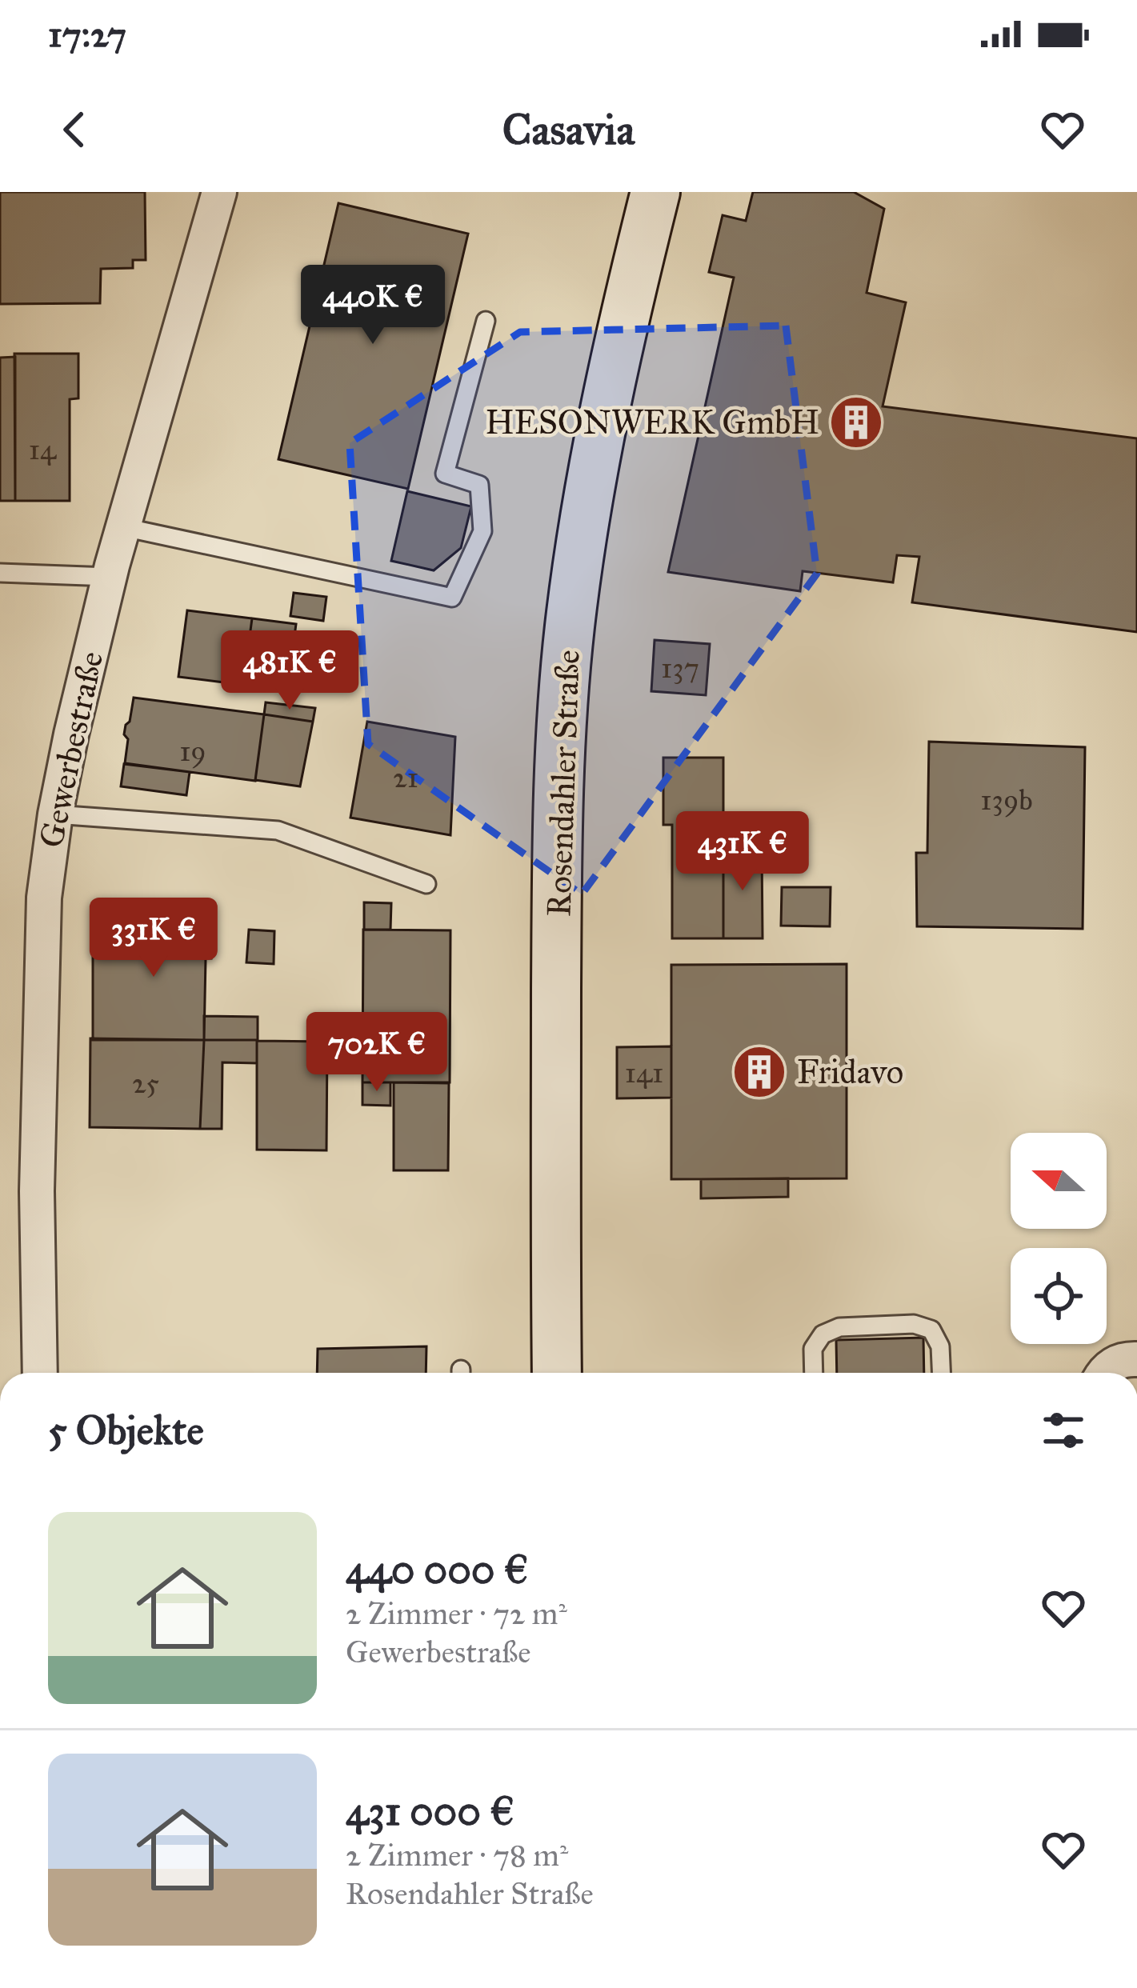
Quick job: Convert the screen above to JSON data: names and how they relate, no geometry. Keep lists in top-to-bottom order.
{
  "streets": {
    "main road": ["Rosendahler Straße"],
    "street": ["Gewerbestraße"]
  },
  "places": {
    "building": ["HESONWERK GmbH", "Fridavo"]
  },
  "house_numbers": [
    "14",
    "137",
    "19",
    "21",
    "139b",
    "141",
    "25"
  ],
  "north": "left",
  "page": {
    "status": "17:27",
    "header": "Casavia",
    "price": [
      "440K €",
      "481K €",
      "431K €",
      "331K €",
      "702K €"
    ],
    "heading": "5 Objekte",
    "list": [
      {
        "name": "440 000 €",
        "note": "2 Zimmer · 72 m² · Gewerbestraße"
      },
      {
        "name": "431 000 €",
        "note": "2 Zimmer · 78 m² · Rosendahler Straße"
      }
    ]
  }
}
